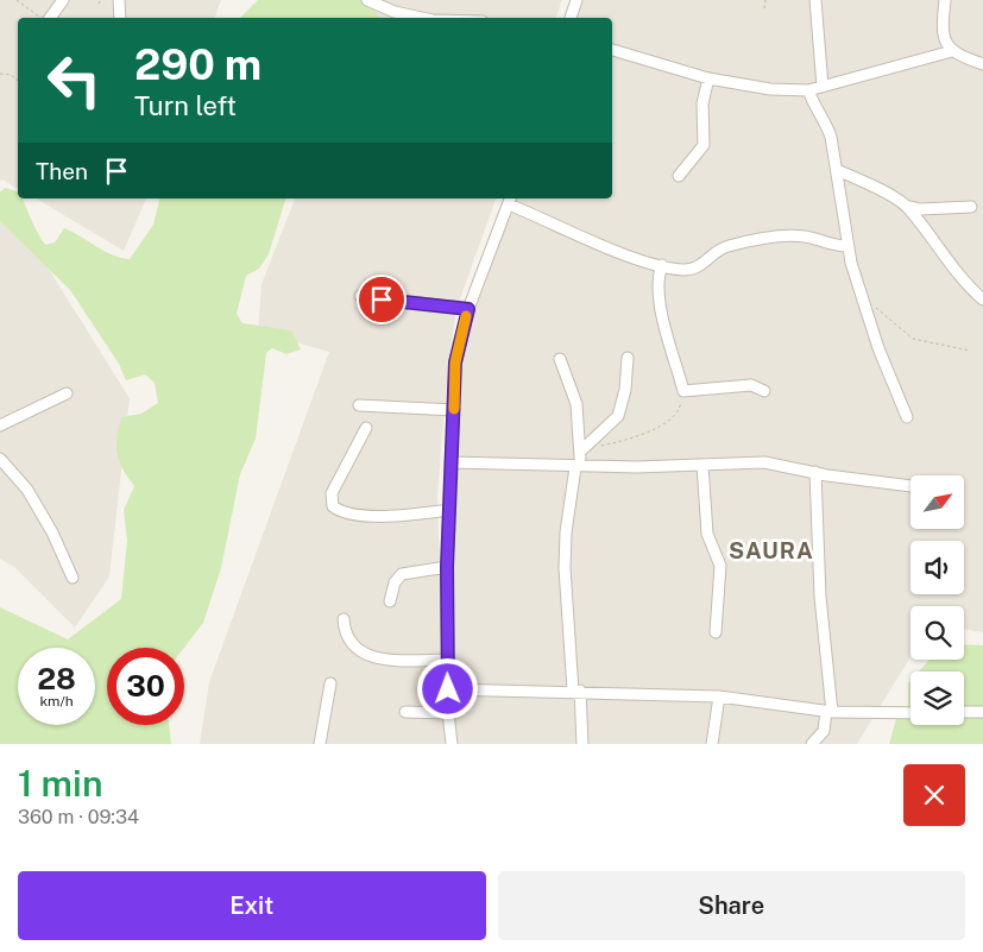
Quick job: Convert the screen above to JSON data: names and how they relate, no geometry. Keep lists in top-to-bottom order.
{
  "districts": ["SAURA"],
  "north": "top right",
  "page": {
    "turn": ["290 m", "Turn left"],
    "then": "Then",
    "speed": "28 km/h",
    "limit": "30",
    "heading": ["1 min", "360 m · 09:34"],
    "buttons": ["Exit", "Share"]
  }
}
